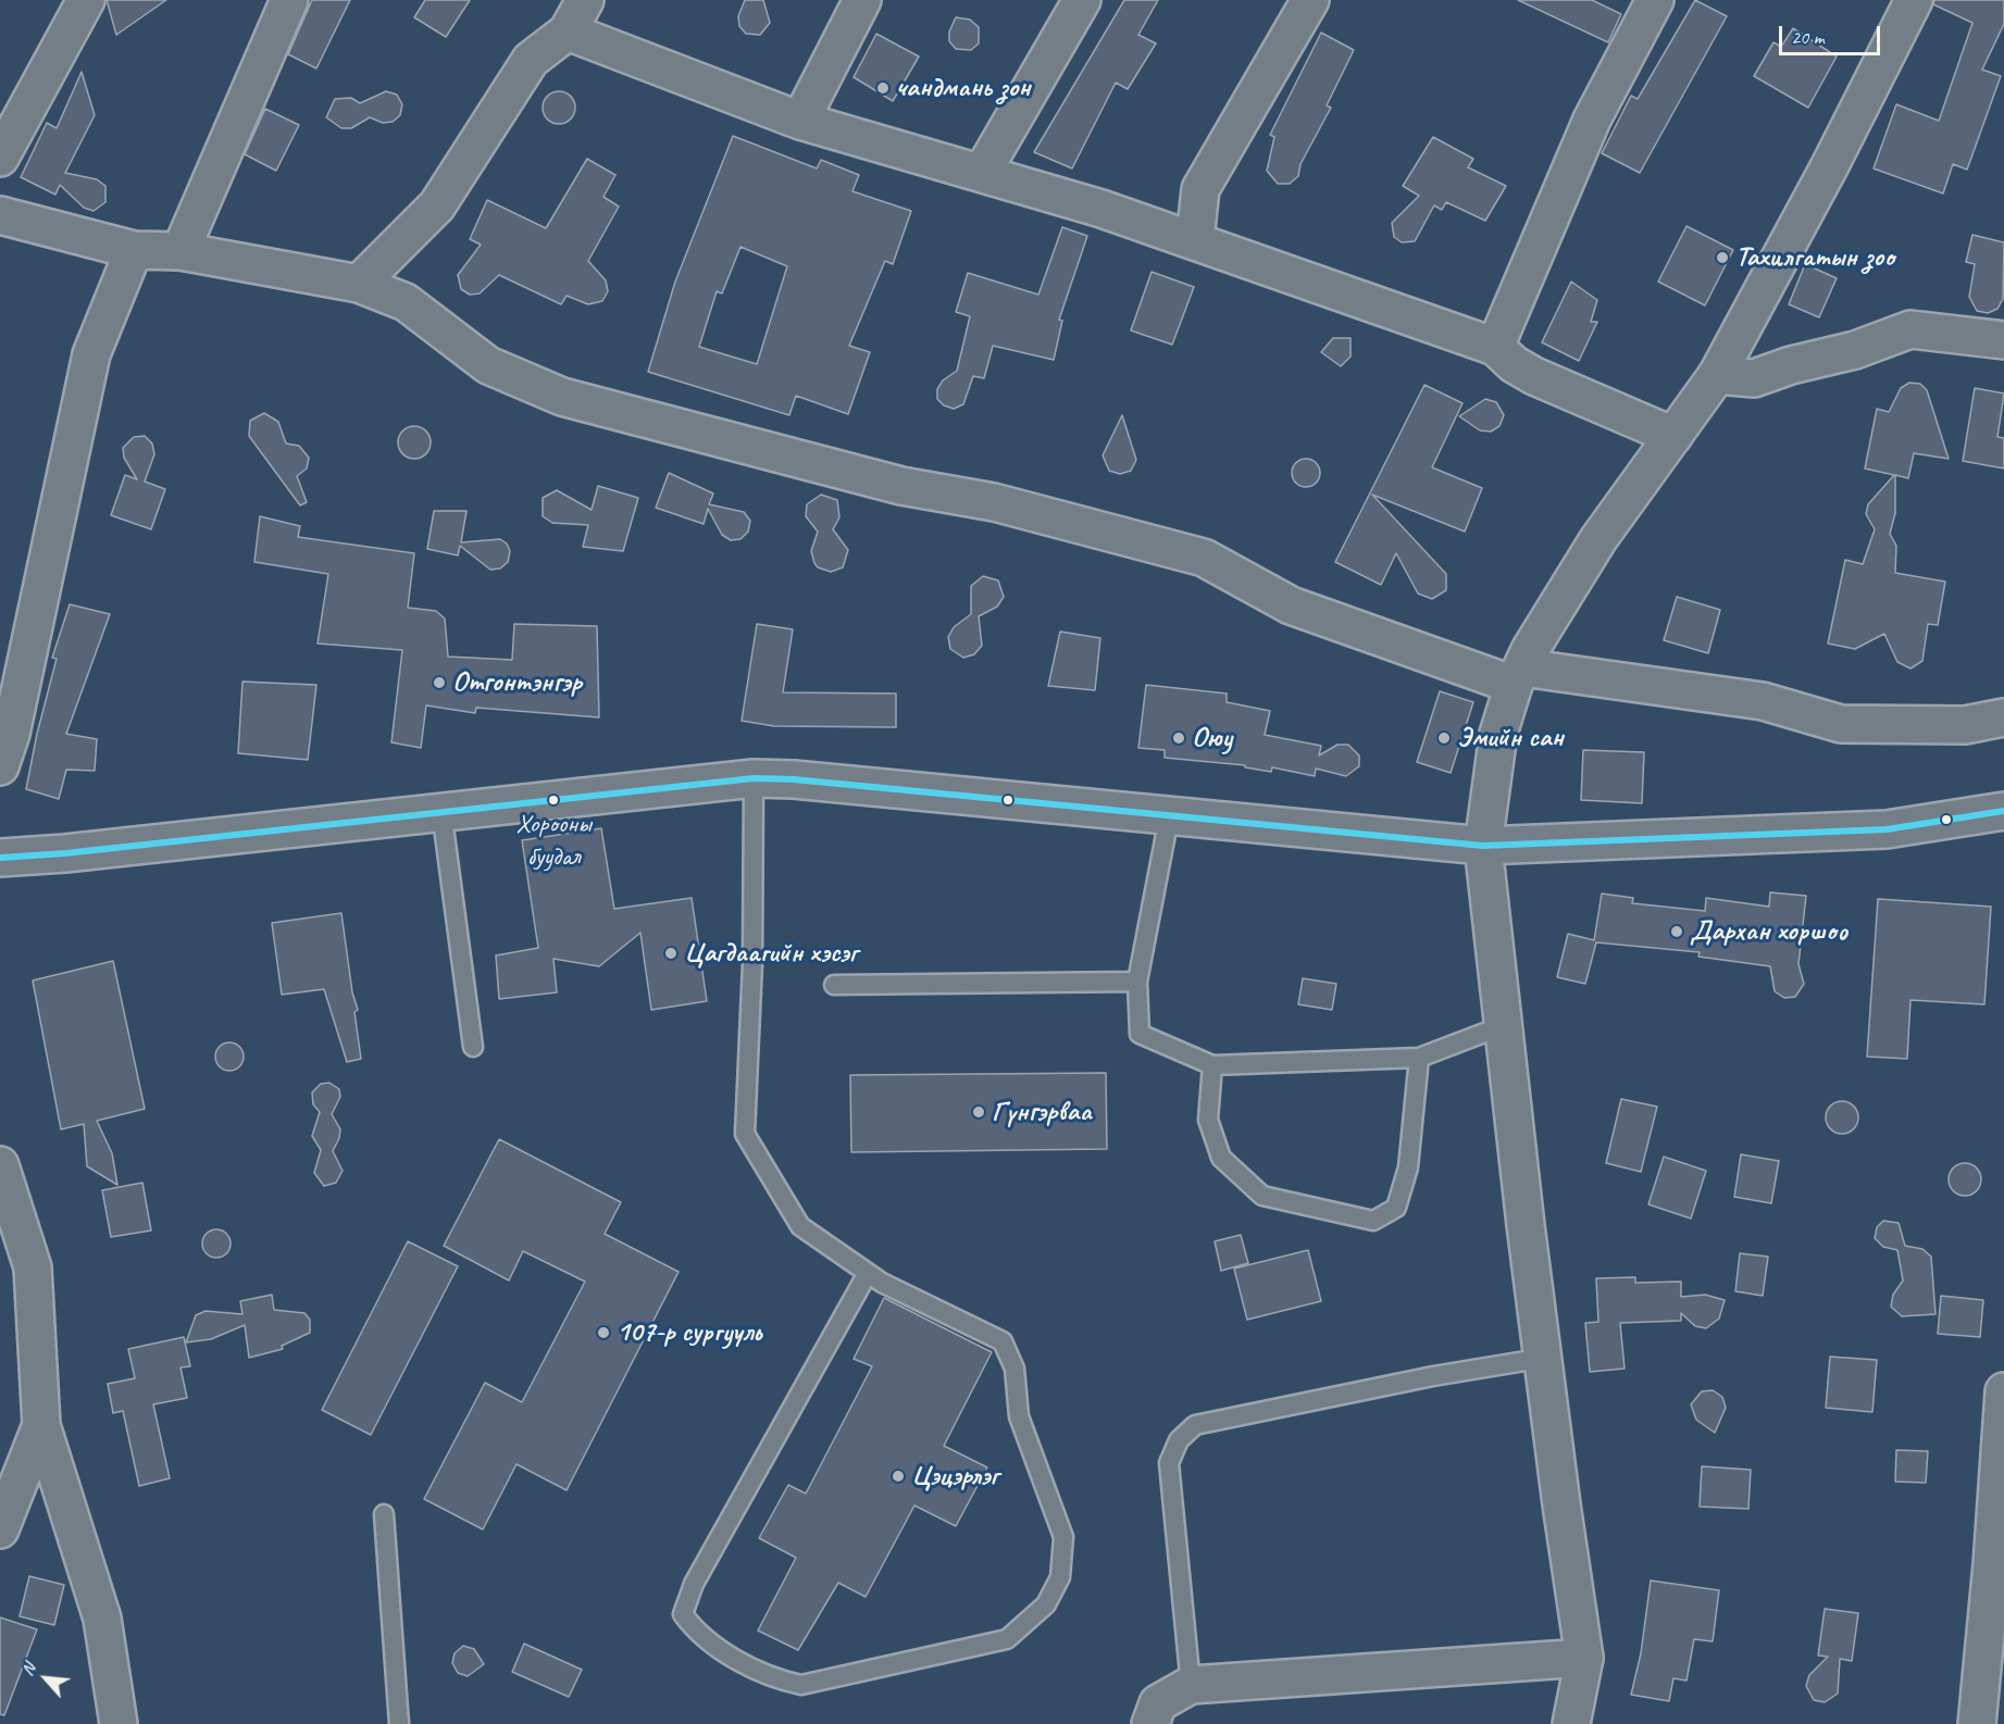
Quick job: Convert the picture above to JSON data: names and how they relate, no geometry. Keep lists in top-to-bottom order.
{
  "places": [
    "чандмань зон",
    "Тахилгатын зоо",
    "Отгонтэнгэр",
    "Оюу",
    "Эмийн сан",
    "Хорооны буудал",
    "Дархан хоршоо",
    "Цагдаагийн хэсэг",
    "Гүнгэрваа",
    "107-р сургууль",
    "Цэцэрлэг"
  ],
  "scale_bar": "20 m",
  "north": "top left"
}
